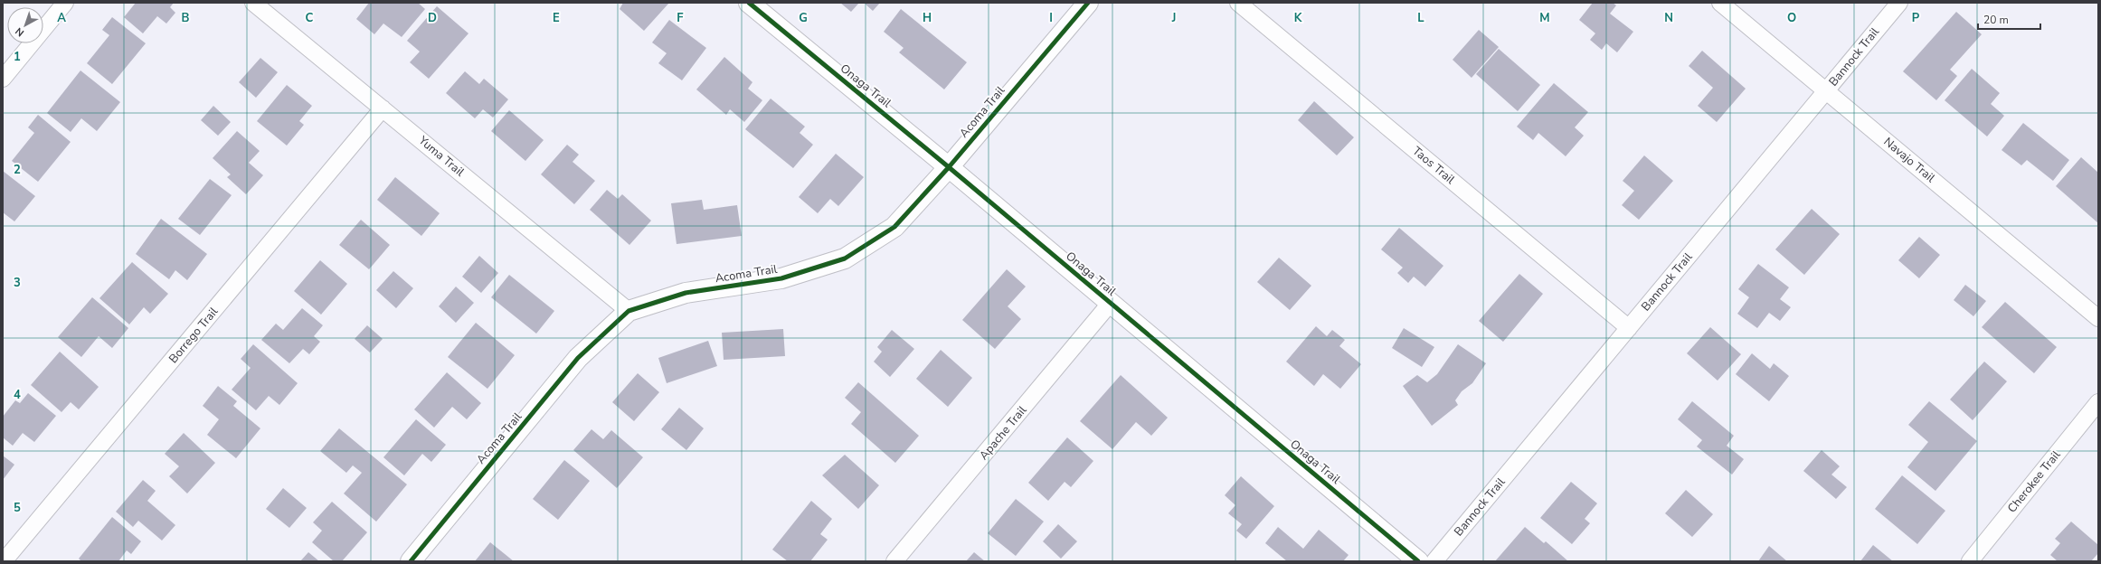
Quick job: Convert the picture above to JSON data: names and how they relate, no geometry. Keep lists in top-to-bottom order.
{
  "streets": {
    "street": [
      "Bannock Trail",
      "Onaga Trail",
      "Acoma Trail",
      "Yuma Trail",
      "Navajo Trail",
      "Taos Trail",
      "Borrego Trail",
      "Apache Trail",
      "Cherokee Trail"
    ]
  },
  "crossings": [
    ["Bannock Trail", "Navajo Trail"],
    ["Bannock Trail", "Taos Trail"],
    ["Onaga Trail", "Acoma Trail"],
    ["Onaga Trail", "Apache Trail"],
    ["Acoma Trail", "Yuma Trail"],
    ["Yuma Trail", "Borrego Trail"]
  ],
  "scale_bar": "20 m",
  "north": "bottom left",
  "grid": {
    "columns": [
      "A",
      "B",
      "C",
      "D",
      "E",
      "F",
      "G",
      "H",
      "I",
      "J",
      "K",
      "L",
      "M",
      "N",
      "O",
      "P"
    ],
    "rows": [
      "1",
      "2",
      "3",
      "4",
      "5"
    ]
  }
}
